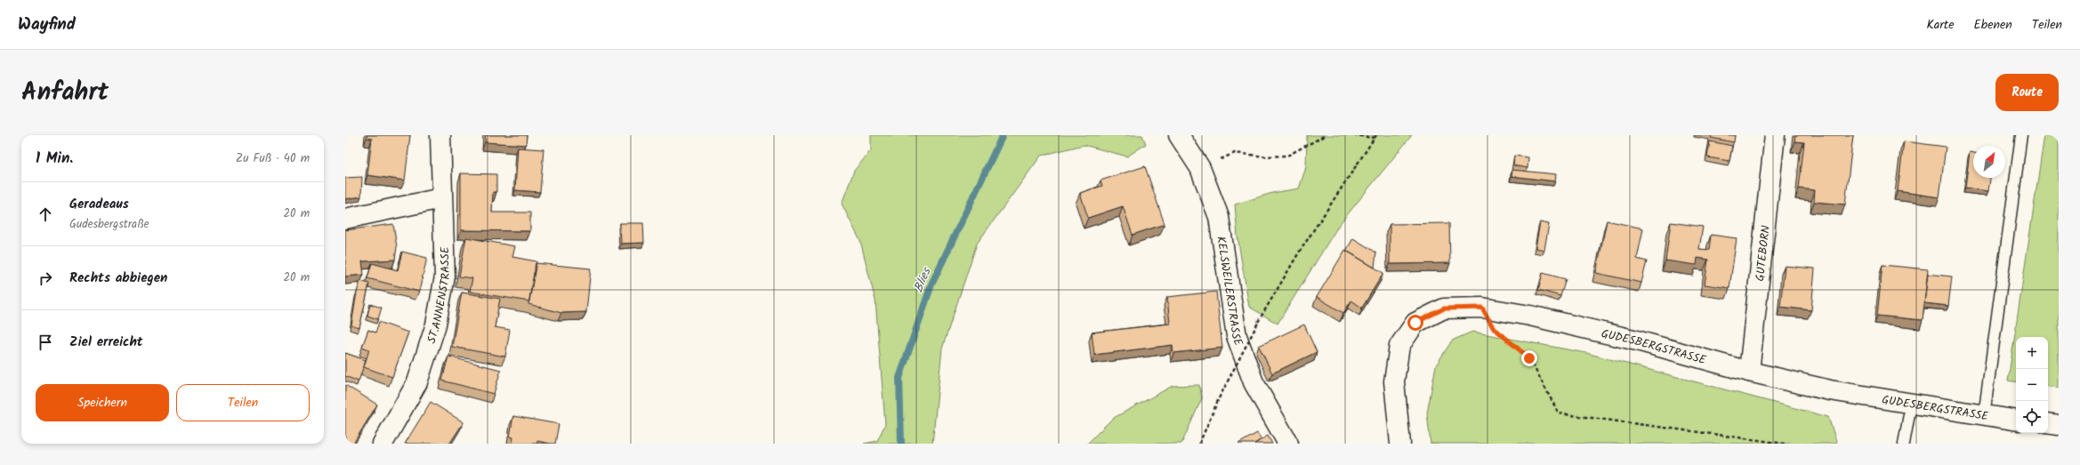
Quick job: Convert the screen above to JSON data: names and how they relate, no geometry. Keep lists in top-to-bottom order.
{
  "streets": {
    "main road": [
      "GUTEBORN",
      "KELSWEILERSTRASSE",
      "ST.ANNENSTRASSE",
      "GUDESBERGSTRASSE"
    ]
  },
  "crossings": [
    ["GUTEBORN", "GUDESBERGSTRASSE"]
  ],
  "water": ["Blies"],
  "north": "top right",
  "page": {
    "header": "Wayfind",
    "nav": ["Karte", "Ebenen", "Teilen"],
    "title": "Anfahrt",
    "buttons": [
      "Route",
      ["Speichern", "Teilen"]
    ],
    "heading": ["1 Min.", "Zu Fuß · 40 m"],
    "list": [
      ["Geradeaus", "Gudesbergstraße", "20 m"],
      ["Rechts abbiegen", "20 m"],
      "Ziel erreicht"
    ],
    "map_buttons": ["+", "−"]
  }
}
